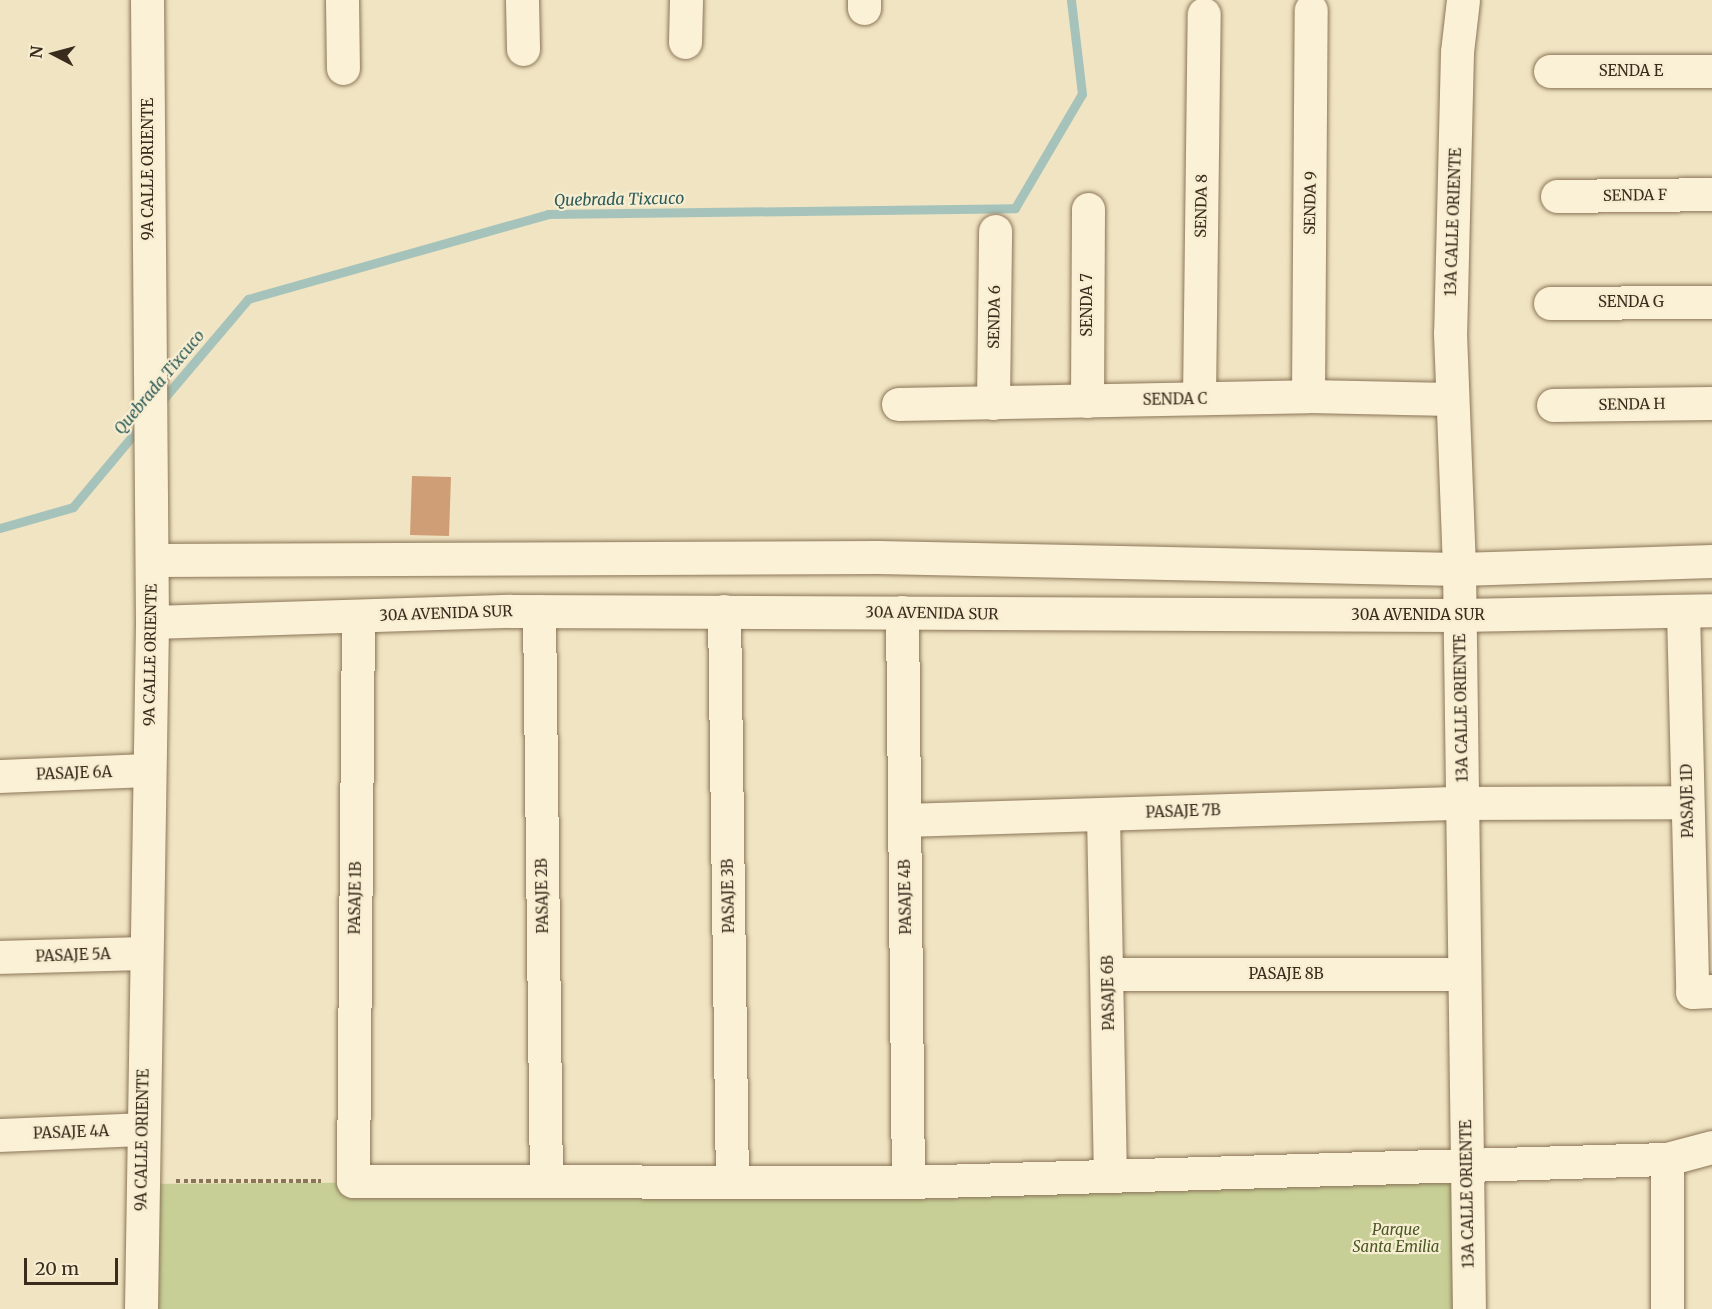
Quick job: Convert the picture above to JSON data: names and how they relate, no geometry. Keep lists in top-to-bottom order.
{
  "streets": {
    "street": [
      "SENDA E",
      "9A CALLE ORIENTE",
      "SENDA F",
      "SENDA 9",
      "SENDA 8",
      "13A CALLE ORIENTE",
      "SENDA G",
      "SENDA 7",
      "SENDA 6",
      "SENDA C",
      "SENDA H",
      "30A AVENIDA SUR",
      "PASAJE 6A",
      "PASAJE 1D",
      "PASAJE 7B",
      "PASAJE 2B",
      "PASAJE 3B",
      "PASAJE 4B",
      "PASAJE 1B",
      "PASAJE 5A",
      "PASAJE 8B",
      "PASAJE 6B",
      "PASAJE 4A"
    ]
  },
  "crossings": [
    ["9A CALLE ORIENTE", "30A AVENIDA SUR"],
    ["9A CALLE ORIENTE", "PASAJE 6A"],
    ["9A CALLE ORIENTE", "PASAJE 5A"],
    ["9A CALLE ORIENTE", "PASAJE 4A"],
    ["SENDA 9", "SENDA C"],
    ["SENDA 8", "SENDA C"],
    ["13A CALLE ORIENTE", "SENDA C"],
    ["13A CALLE ORIENTE", "30A AVENIDA SUR"],
    ["13A CALLE ORIENTE", "PASAJE 7B"],
    ["13A CALLE ORIENTE", "PASAJE 8B"],
    ["SENDA 7", "SENDA C"],
    ["SENDA 6", "SENDA C"],
    ["30A AVENIDA SUR", "PASAJE 1D"],
    ["30A AVENIDA SUR", "PASAJE 2B"],
    ["30A AVENIDA SUR", "PASAJE 3B"],
    ["30A AVENIDA SUR", "PASAJE 4B"],
    ["30A AVENIDA SUR", "PASAJE 1B"],
    ["PASAJE 1D", "PASAJE 7B"],
    ["PASAJE 7B", "PASAJE 4B"],
    ["PASAJE 7B", "PASAJE 6B"],
    ["PASAJE 8B", "PASAJE 6B"]
  ],
  "water": ["Quebrada Tixcuco"],
  "parks": ["Parque Santa Emilia"],
  "scale_bar": "20 m",
  "north": "left"
}
